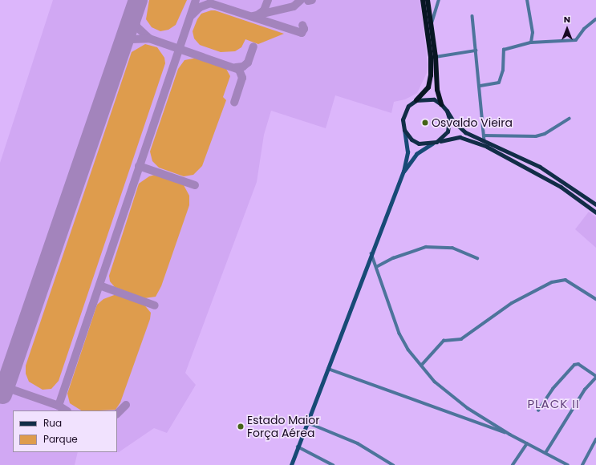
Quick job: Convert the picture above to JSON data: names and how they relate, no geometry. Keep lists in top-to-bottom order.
{
  "districts": ["PLACK II"],
  "places": ["Osvaldo Vieira", "Estado Maior Força Aérea"],
  "legend": ["Rua", "Parque"],
  "north": "top"
}
